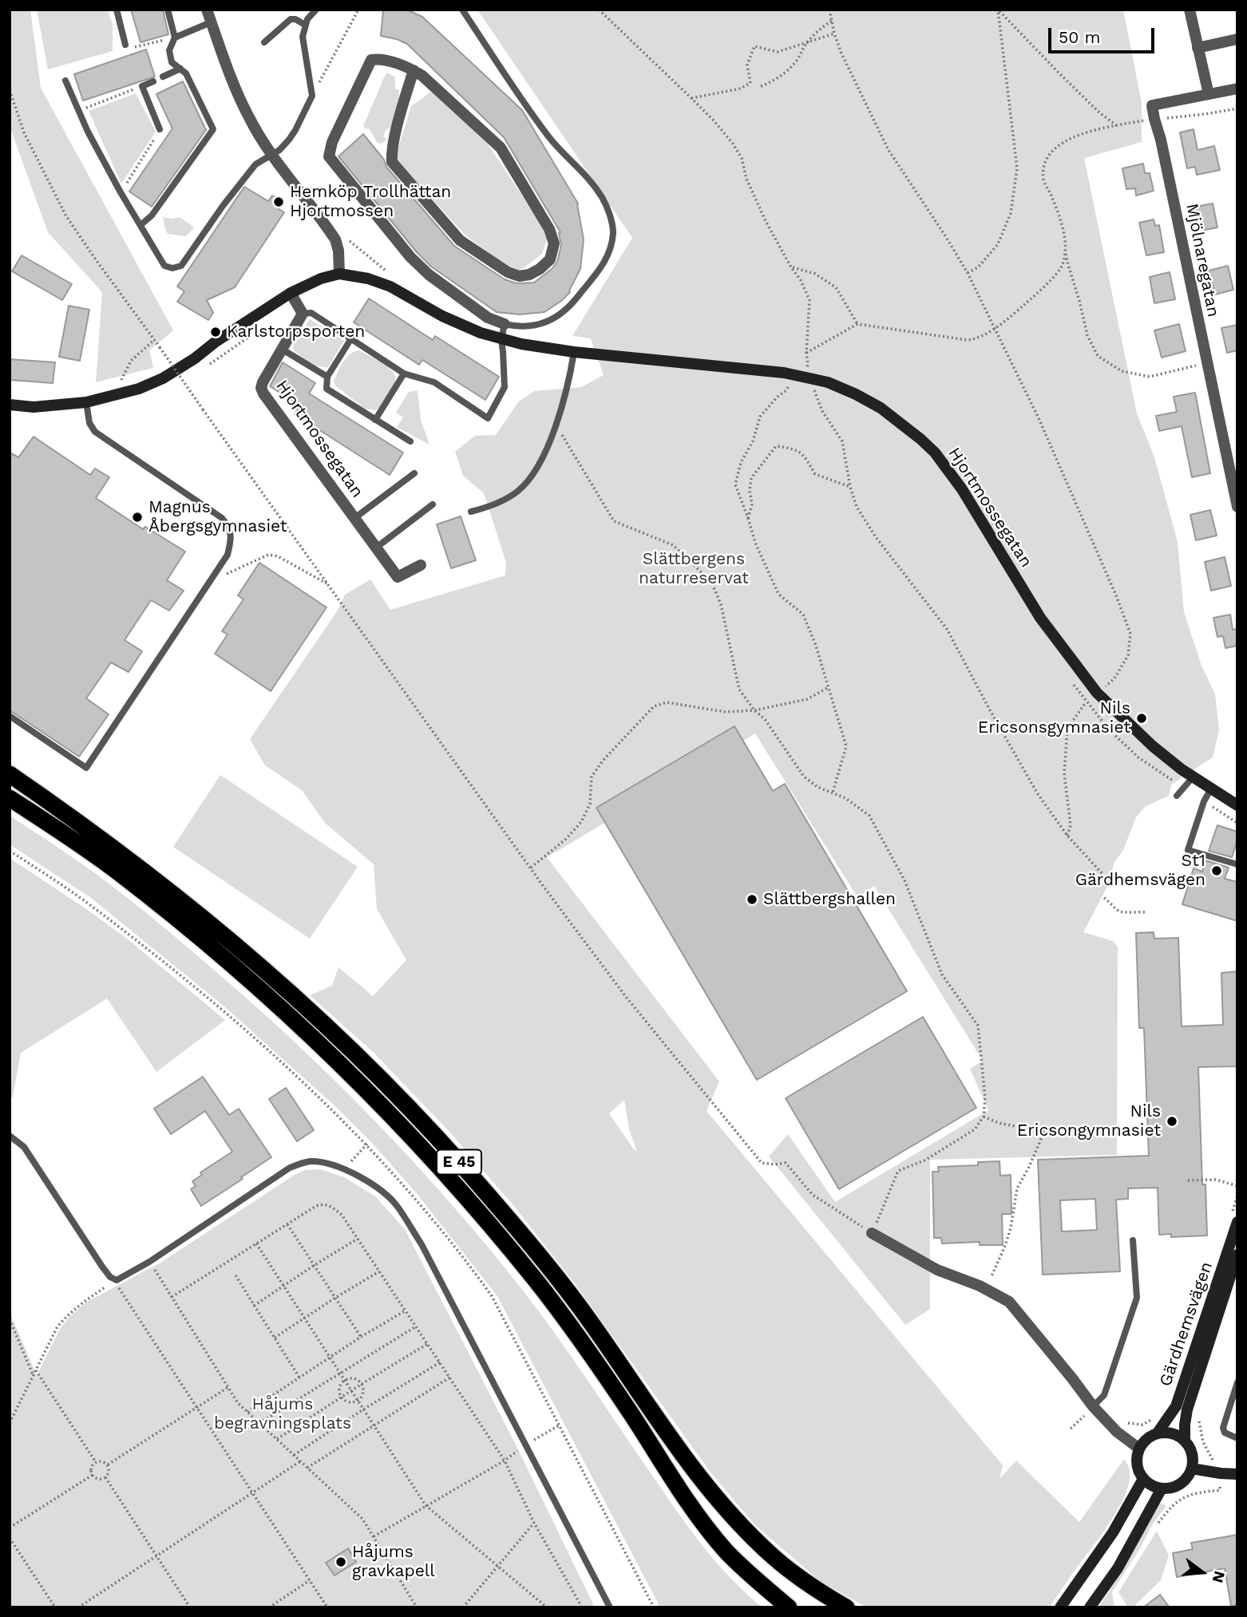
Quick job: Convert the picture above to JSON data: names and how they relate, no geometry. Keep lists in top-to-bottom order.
{
  "streets": {
    "highway": ["E 45"],
    "street": ["Mjölnaregatan", "Hjortmossegatan", "Gärdhemsvägen"]
  },
  "parks": ["Slättbergens naturreservat", "Håjums begravningsplats"],
  "places": [
    "Hemköp Trollhättan Hjortmossen",
    "Karlstorpsporten",
    "Magnus Åbergsgymnasiet",
    "Nils Ericsonsgymnasiet",
    "St1 Gärdhemsvägen",
    "Slättbergshallen",
    "Nils Ericsongymnasiet",
    "Håjums gravkapell"
  ],
  "scale_bar": "50 m",
  "north": "right"
}
